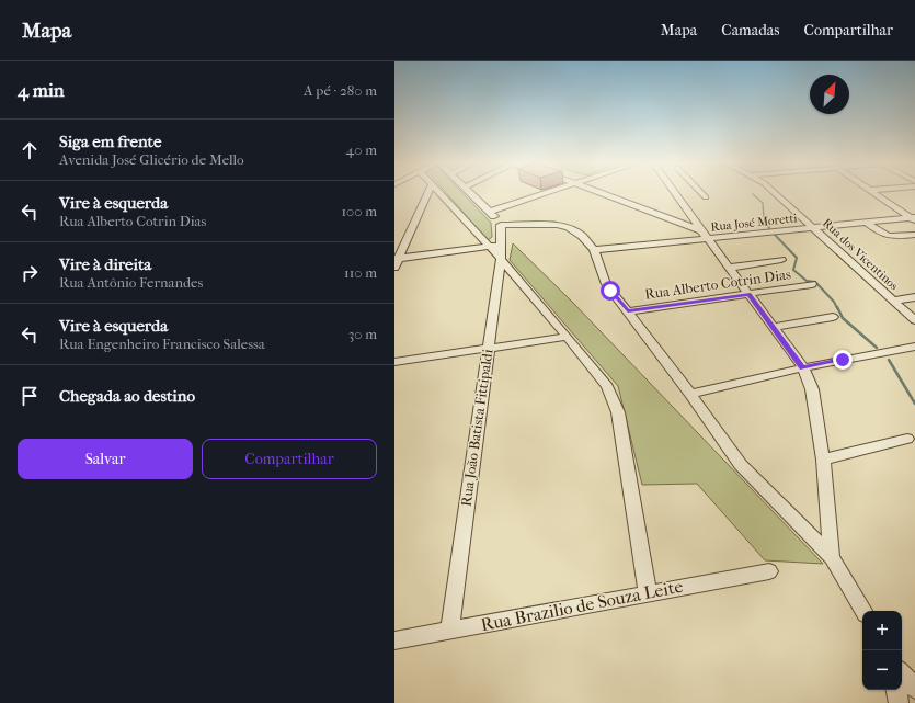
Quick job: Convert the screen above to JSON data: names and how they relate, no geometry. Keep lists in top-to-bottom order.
{
  "streets": {
    "street": [
      "Rua José Moretti",
      "Rua dos Vicentinos",
      "Rua Alberto Cotrin Dias",
      "Rua João Batista Fittipaldi",
      "Rua Brazilio de Souza Leite"
    ]
  },
  "crossings": [
    ["Rua José Moretti", "Rua dos Vicentinos"],
    ["Rua João Batista Fittipaldi", "Rua Brazilio de Souza Leite"]
  ],
  "north": "top right",
  "page": {
    "header": "Mapa",
    "nav": ["Mapa", "Camadas", "Compartilhar"],
    "heading": ["4 min", "A pé · 280 m"],
    "list": [
      ["Siga em frente", "Avenida José Glicério de Mello", "40 m"],
      ["Vire à esquerda", "Rua Alberto Cotrin Dias", "100 m"],
      ["Vire à direita", "Rua Antônio Fernandes", "110 m"],
      ["Vire à esquerda", "Rua Engenheiro Francisco Salessa", "30 m"],
      "Chegada ao destino"
    ],
    "buttons": ["Salvar", "Compartilhar"],
    "map_buttons": ["+", "−"]
  }
}
